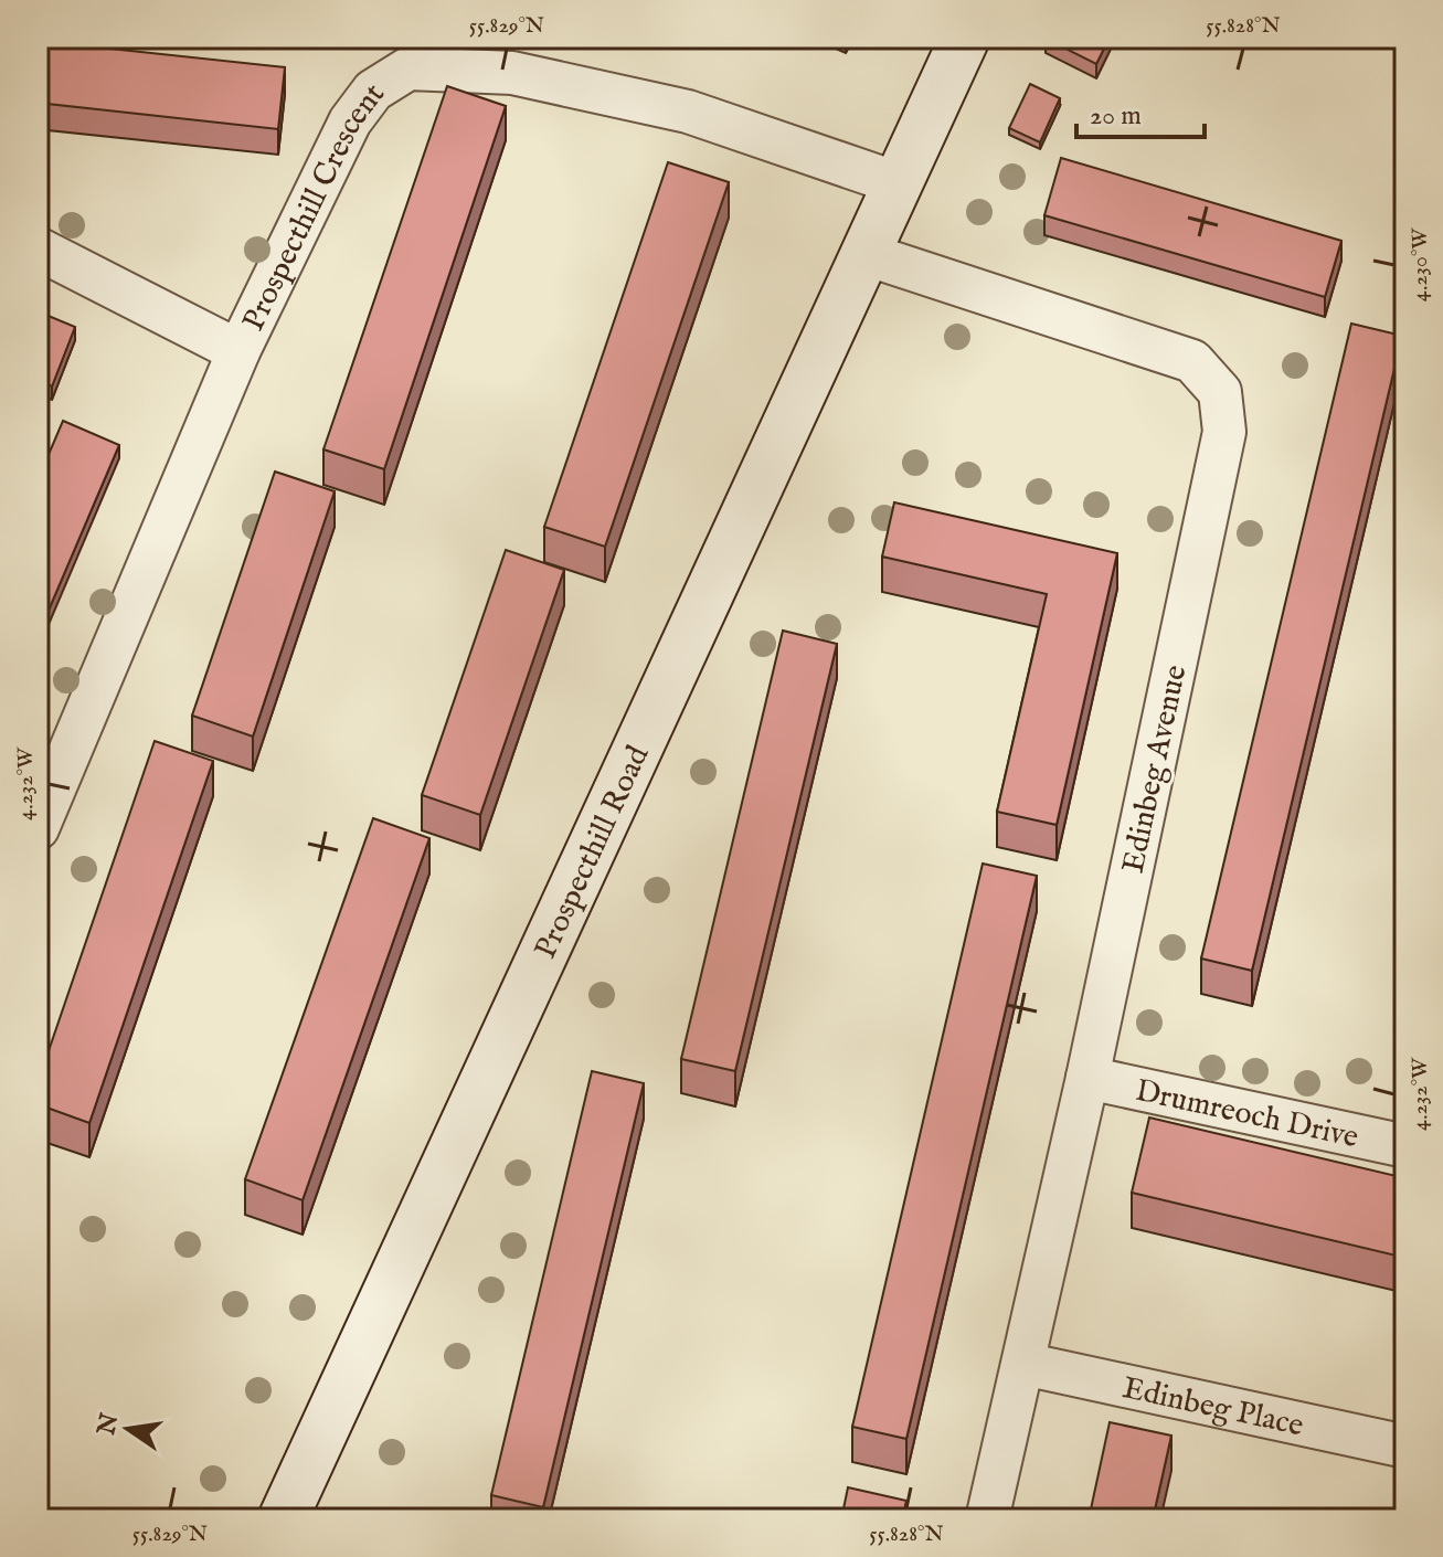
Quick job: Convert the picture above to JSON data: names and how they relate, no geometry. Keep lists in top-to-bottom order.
{
  "streets": {
    "main road": ["Prospecthill Road"],
    "street": [
      "Prospecthill Crescent",
      "Edinbeg Avenue",
      "Drumreoch Drive",
      "Edinbeg Place"
    ]
  },
  "crossings": [
    ["Prospecthill Crescent", "Prospecthill Road"],
    ["Edinbeg Avenue", "Prospecthill Road"],
    ["Edinbeg Avenue", "Drumreoch Drive"],
    ["Edinbeg Avenue", "Edinbeg Place"]
  ],
  "scale_bar": "20 m",
  "north": "left",
  "coordinates": [
    "55.829°N",
    "55.828°N",
    "4.230°W",
    "4.232°W"
  ]
}
